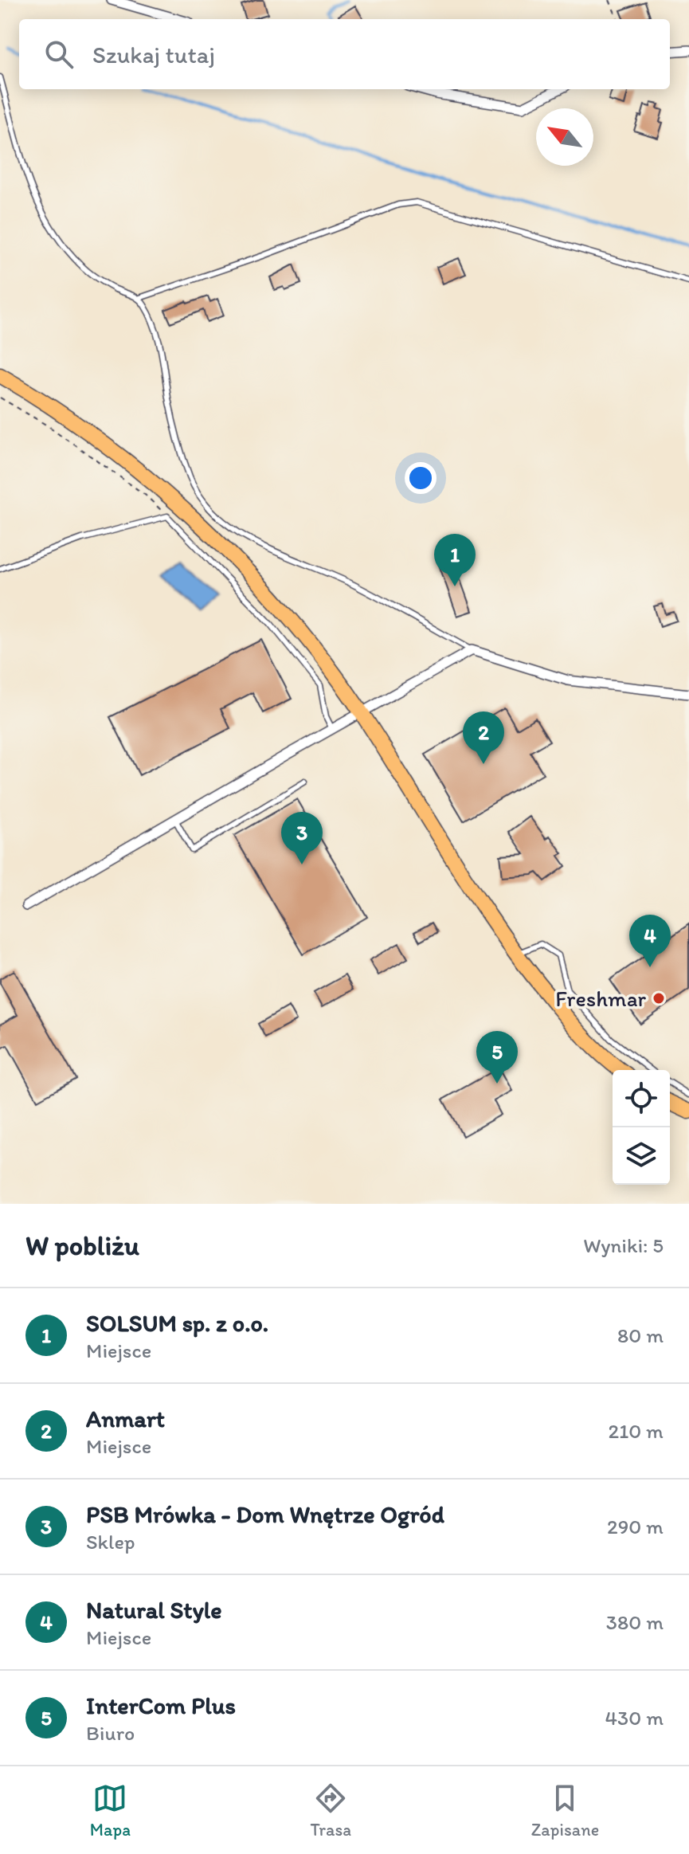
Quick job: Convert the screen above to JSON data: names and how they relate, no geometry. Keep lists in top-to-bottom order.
{
  "places": ["Freshmar"],
  "north": "top left",
  "page": {
    "search": "Szukaj tutaj",
    "pins": [
      "1",
      "2",
      "3",
      "4",
      "5"
    ],
    "heading": ["W pobliżu", "Wyniki: 5"],
    "list": [
      {
        "mark": "1",
        "name": "SOLSUM sp. z o.o.",
        "note": "Miejsce",
        "value": "80 m"
      },
      {
        "mark": "2",
        "name": "Anmart",
        "note": "Miejsce",
        "value": "210 m"
      },
      {
        "mark": "3",
        "name": "PSB Mrówka - Dom Wnętrze Ogród",
        "note": "Sklep",
        "value": "290 m"
      },
      {
        "mark": "4",
        "name": "Natural Style",
        "note": "Miejsce",
        "value": "380 m"
      },
      {
        "mark": "5",
        "name": "InterCom Plus",
        "note": "Biuro",
        "value": "430 m"
      }
    ],
    "nav": ["Mapa", "Trasa", "Zapisane"]
  }
}
